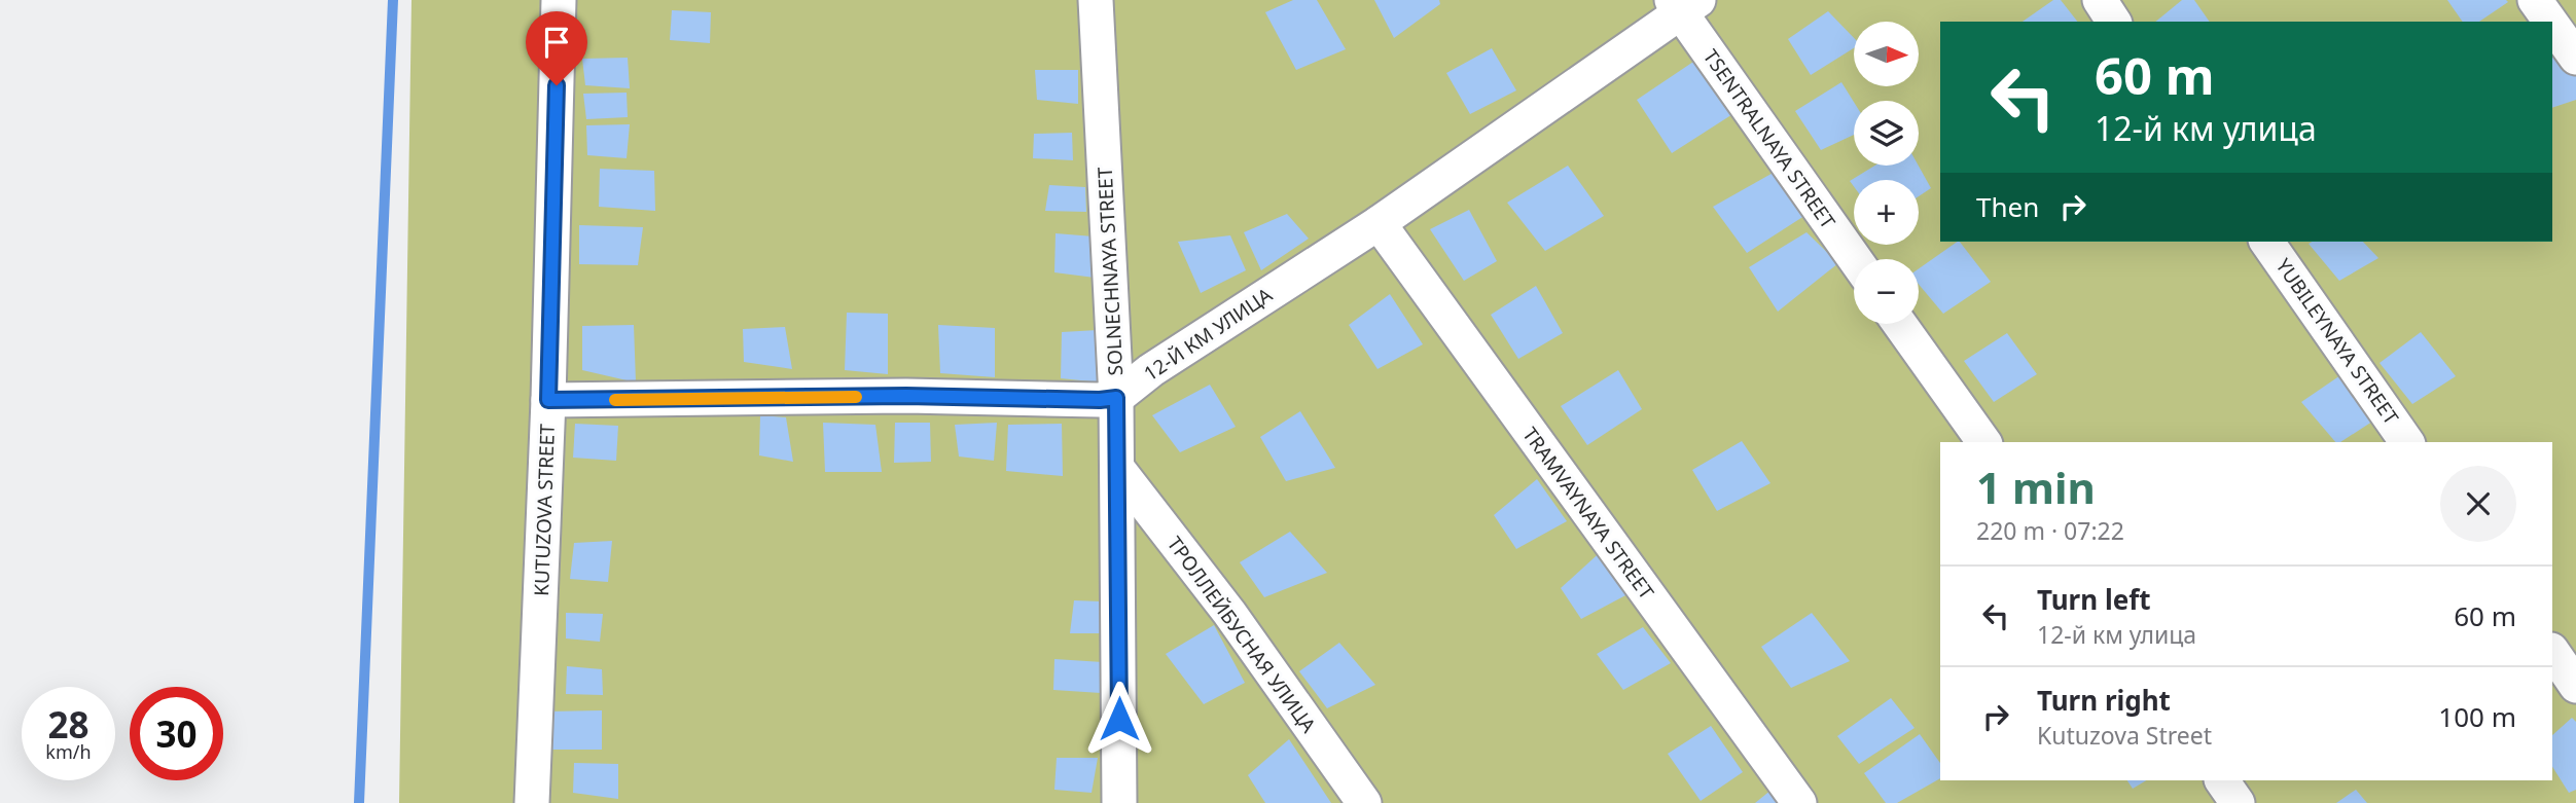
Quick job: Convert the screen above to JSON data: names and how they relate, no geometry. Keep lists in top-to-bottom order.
{
  "streets": {
    "street": [
      "TSENTRALNAYA STREET",
      "SOLNECHNAYA STREET",
      "12-Й КМ УЛИЦА",
      "YUBILEYNAYA STREET",
      "KUTUZOVA STREET",
      "TRAMVAYNAYA STREET",
      "ТРОЛЛЕЙБУСНАЯ УЛИЦА"
    ]
  },
  "crossings": [
    ["TSENTRALNAYA STREET", "12-Й КМ УЛИЦА"],
    ["SOLNECHNAYA STREET", "12-Й КМ УЛИЦА"],
    ["SOLNECHNAYA STREET", "ТРОЛЛЕЙБУСНАЯ УЛИЦА"],
    ["12-Й КМ УЛИЦА", "TRAMVAYNAYA STREET"]
  ],
  "north": "right",
  "page": {
    "map_buttons": ["+", "−"],
    "turn": ["60 m", "12-й км улица"],
    "then": "Then",
    "heading": ["1 min", "220 m · 07:22"],
    "list": [
      {
        "name": "Turn left",
        "note": "12-й км улица",
        "value": "60 m"
      },
      {
        "name": "Turn right",
        "note": "Kutuzova Street",
        "value": "100 m"
      }
    ],
    "speed": "28 km/h",
    "limit": "30"
  }
}
